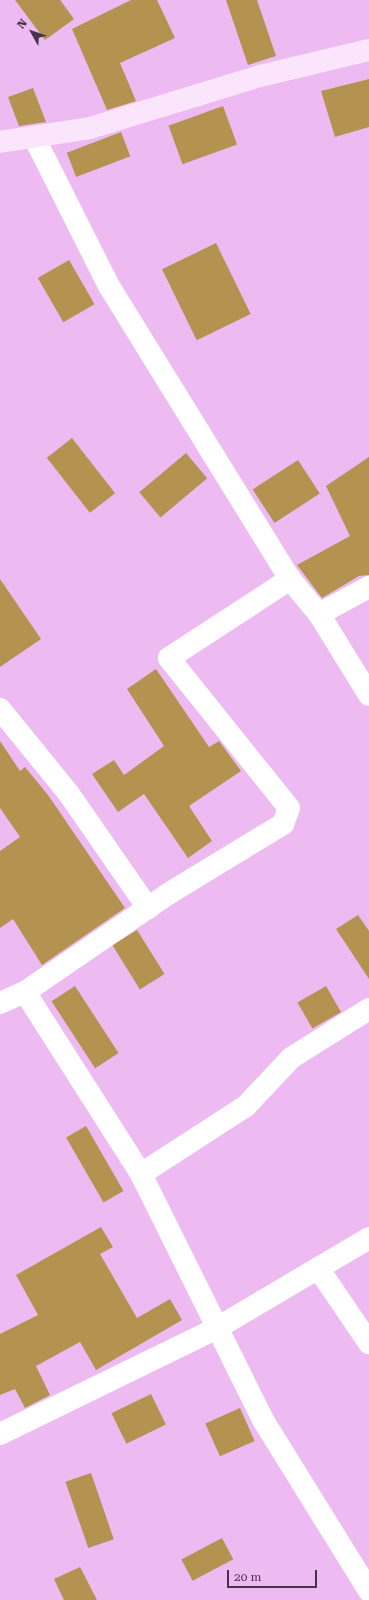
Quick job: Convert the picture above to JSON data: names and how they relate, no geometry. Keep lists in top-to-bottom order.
{
  "scale_bar": "20 m",
  "north": "top left"
}
